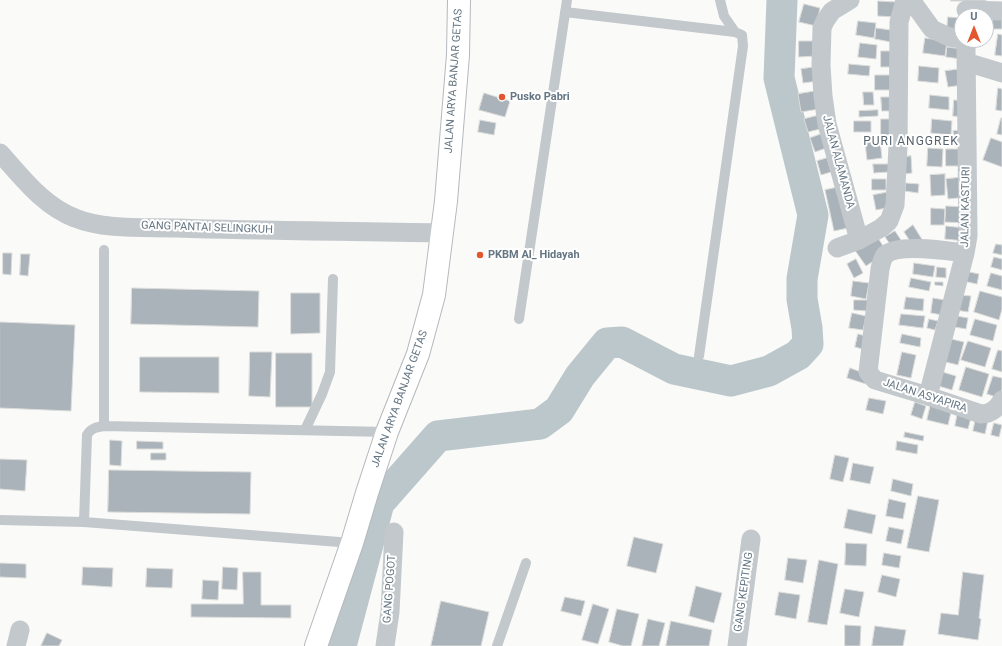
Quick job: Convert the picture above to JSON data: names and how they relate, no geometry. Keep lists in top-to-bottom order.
{
  "streets": {
    "highway": ["JALAN ARYA BANJAR GETAS"],
    "street": [
      "JALAN ALAMANDA",
      "JALAN KASTURI",
      "GANG PANTAI SELINGKUH",
      "JALAN ASYAPIRA",
      "GANG POGOT",
      "GANG KEPITING"
    ]
  },
  "crossings": [
    ["JALAN ARYA BANJAR GETAS", "GANG PANTAI SELINGKUH"],
    ["JALAN KASTURI", "JALAN ASYAPIRA"]
  ],
  "districts": ["PURI ANGGREK"],
  "places": ["Pusko Pabri", "PKBM Al_ Hidayah"],
  "north": "top"
}
